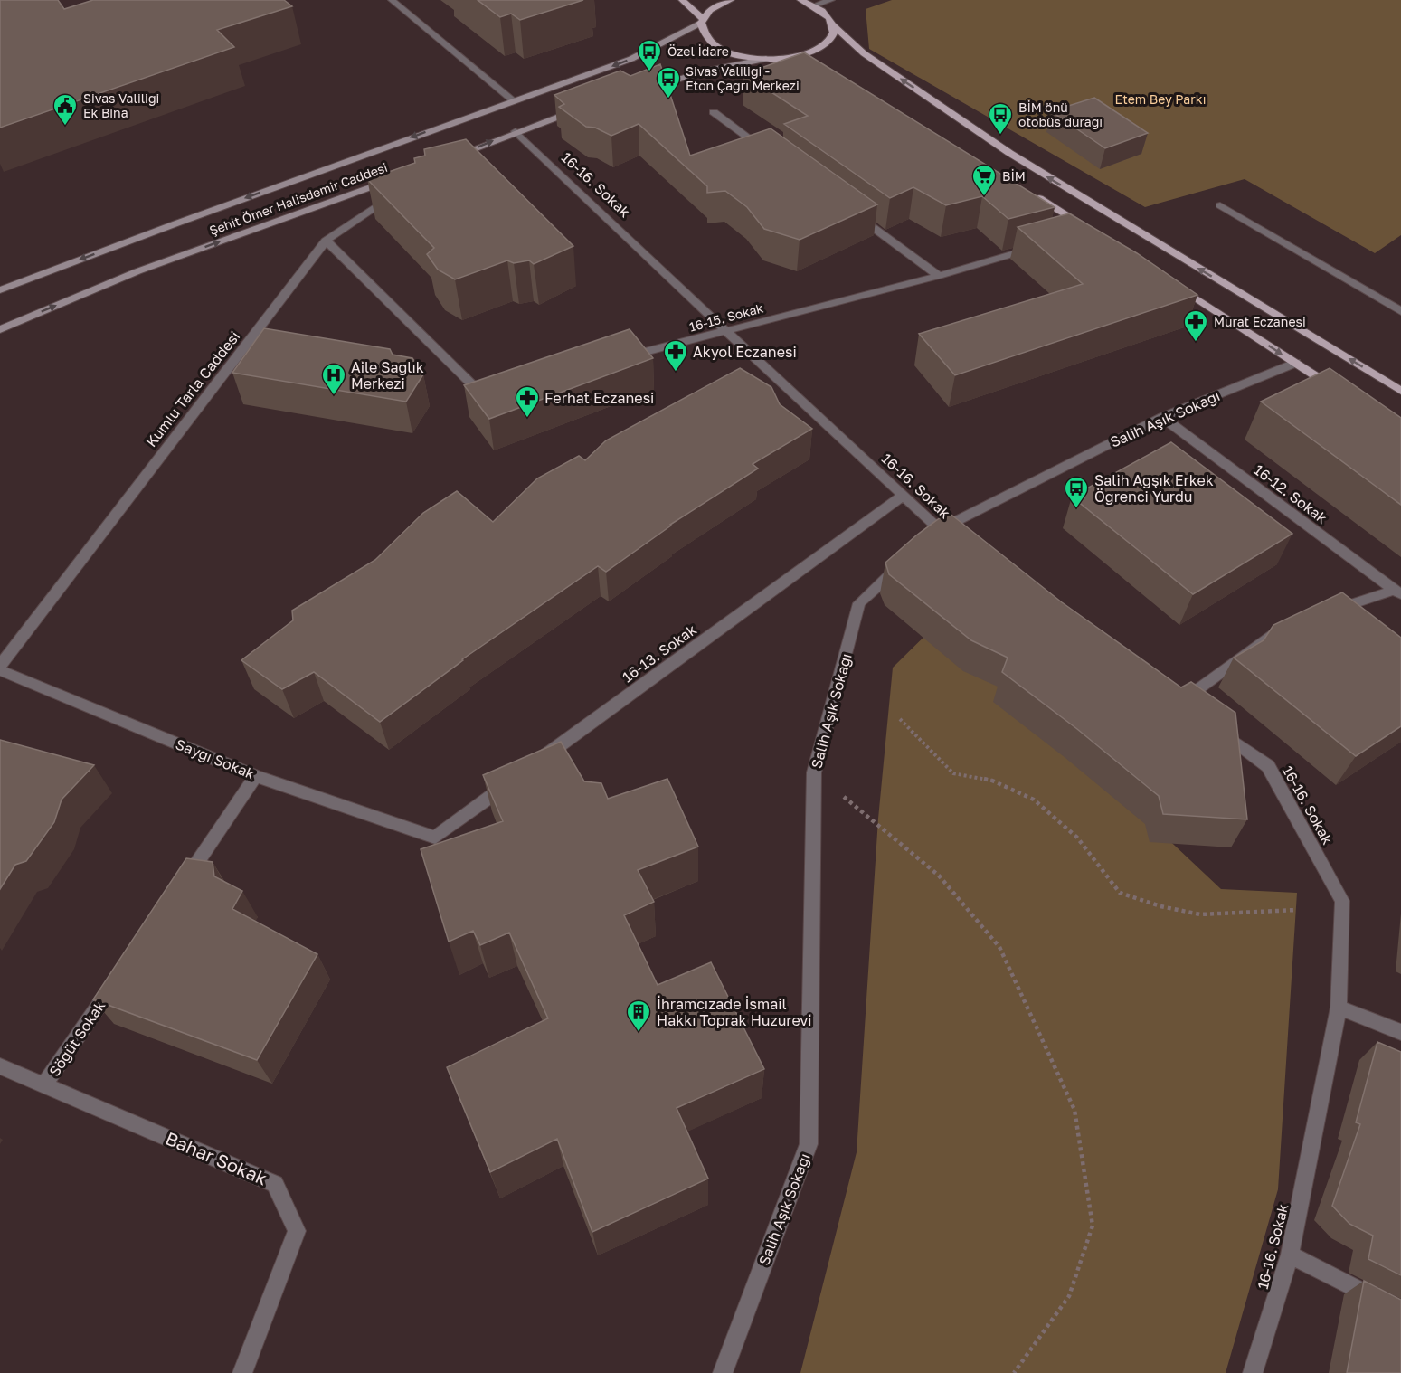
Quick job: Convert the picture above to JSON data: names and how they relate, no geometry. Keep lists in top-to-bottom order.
{
  "streets": {
    "main road": ["Şehit Ömer Halisdemir Caddesi"],
    "street": [
      "16-16. Sokak",
      "16-15. Sokak",
      "Kumlu Tarla Caddesi",
      "Salih Aşık Sokağı",
      "16-12. Sokak",
      "16-13. Sokak",
      "Saygı Sokak",
      "Söğüt Sokak",
      "Bahar Sokak"
    ]
  },
  "crossings": [
    ["16-16. Sokak", "16-15. Sokak"],
    ["16-16. Sokak", "Salih Aşık Sokağı"],
    ["16-16. Sokak", "16-13. Sokak"],
    ["Salih Aşık Sokağı", "16-12. Sokak"],
    ["Söğüt Sokak", "Bahar Sokak"]
  ],
  "parks": ["Etem Bey Parkı"],
  "places": {
    "bus stop": [
      "Özel İdare",
      "Sivas Valiliği - Eton Çağrı Merkezi",
      "BİM önü otobüs durağı",
      "Salih Ağşık Erkek Öğrenci Yurdu"
    ],
    "public building": ["Sivas Valiliği Ek Bina"],
    "supermarket": ["BİM"],
    "pharmacy": ["Murat Eczanesi", "Akyol Eczanesi", "Ferhat Eczanesi"],
    "hospital": ["Aile Sağlık Merkezi"],
    "building": ["İhramcızade İsmail Hakkı Toprak Huzurevi"]
  }
}
